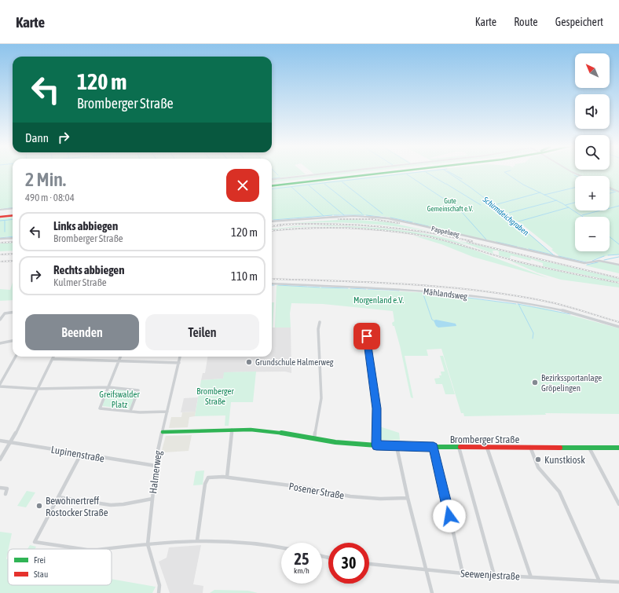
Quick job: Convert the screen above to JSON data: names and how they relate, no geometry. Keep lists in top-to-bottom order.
{
  "streets": {
    "main road": ["Bromberger Straße"],
    "street": [
      "Pappelweg",
      "Mählandsweg",
      "Lupinenstraße",
      "Halmerweg",
      "Posener Straße",
      "Seewenjestraße"
    ]
  },
  "crossings": [
    ["Bromberger Straße", "Halmerweg"],
    ["Lupinenstraße", "Halmerweg"]
  ],
  "water": ["Schirmdeichgraben"],
  "parks": [
    "Gute Gemeinschaft e.V.",
    "Morgenland e.V.",
    "Bromberger Straße",
    "Greifswalder Platz"
  ],
  "places": [
    "Grundschule Halmerweg",
    "Bezirkssportanlage Gröpelingen",
    "Kunstkiosk",
    "Bewohnertreff Rostocker Straße"
  ],
  "legend": ["Frei", "Stau"],
  "north": "top left",
  "page": {
    "header": "Karte",
    "nav": ["Karte", "Route", "Gespeichert"],
    "map_buttons": ["+", "−"],
    "turn": ["120 m", "Bromberger Straße"],
    "then": "Dann",
    "heading": ["2 Min.", "490 m · 08:04"],
    "list": [
      {
        "name": "Links abbiegen",
        "note": "Bromberger Straße",
        "value": "120 m"
      },
      {
        "name": "Rechts abbiegen",
        "note": "Kulmer Straße",
        "value": "110 m"
      }
    ],
    "buttons": ["Beenden", "Teilen"],
    "speed": "25 km/h",
    "limit": "30"
  }
}
